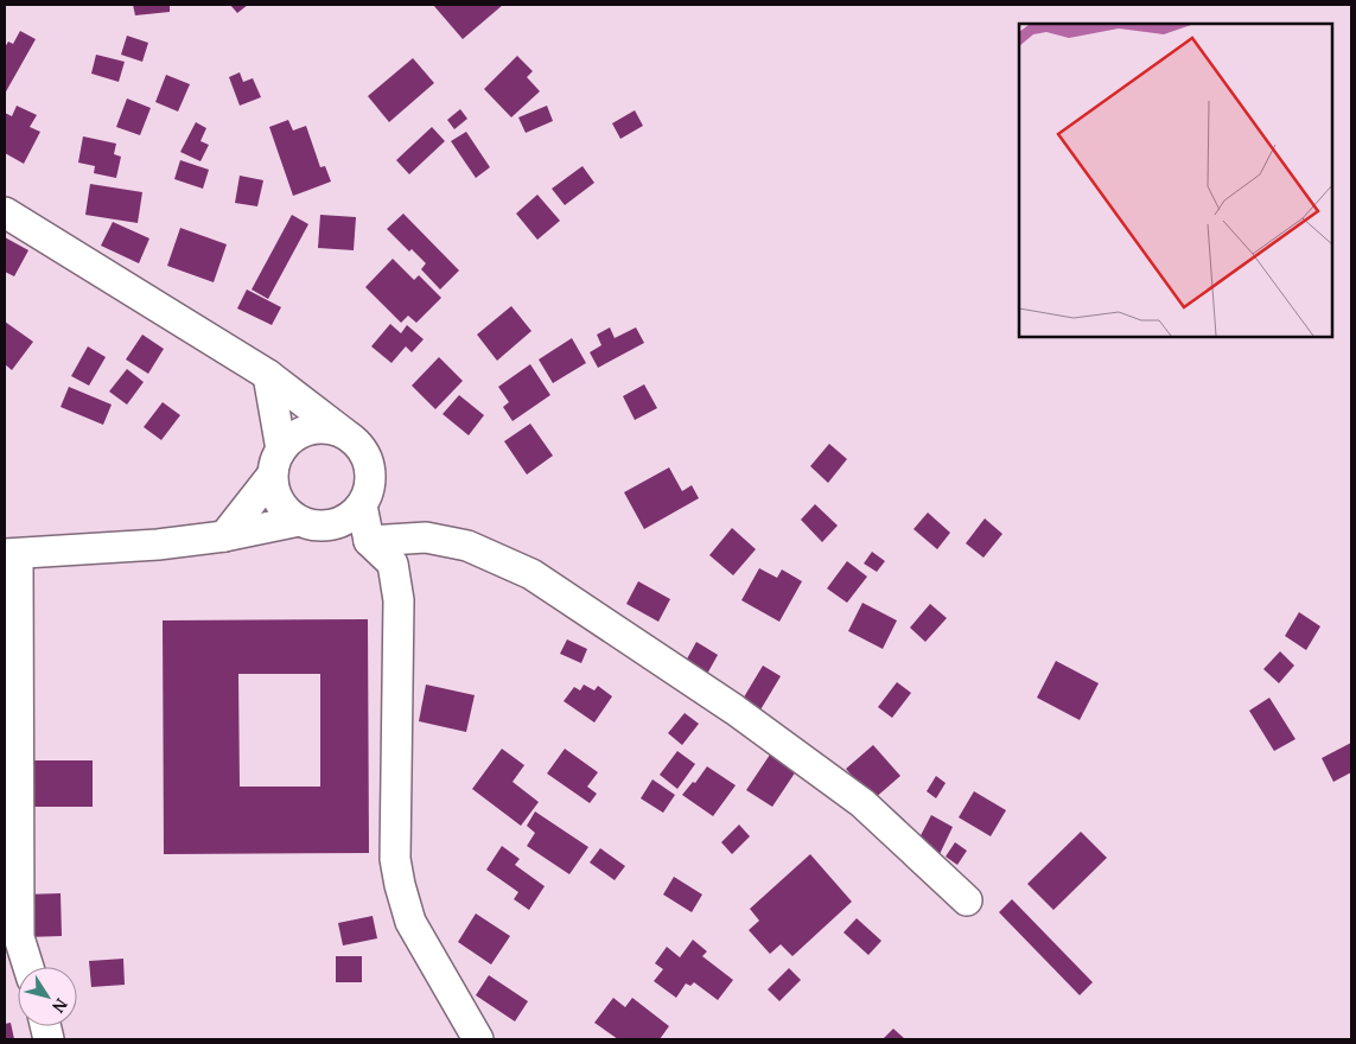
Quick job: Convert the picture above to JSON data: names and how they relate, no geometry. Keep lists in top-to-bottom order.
{
  "north": "bottom right"
}
